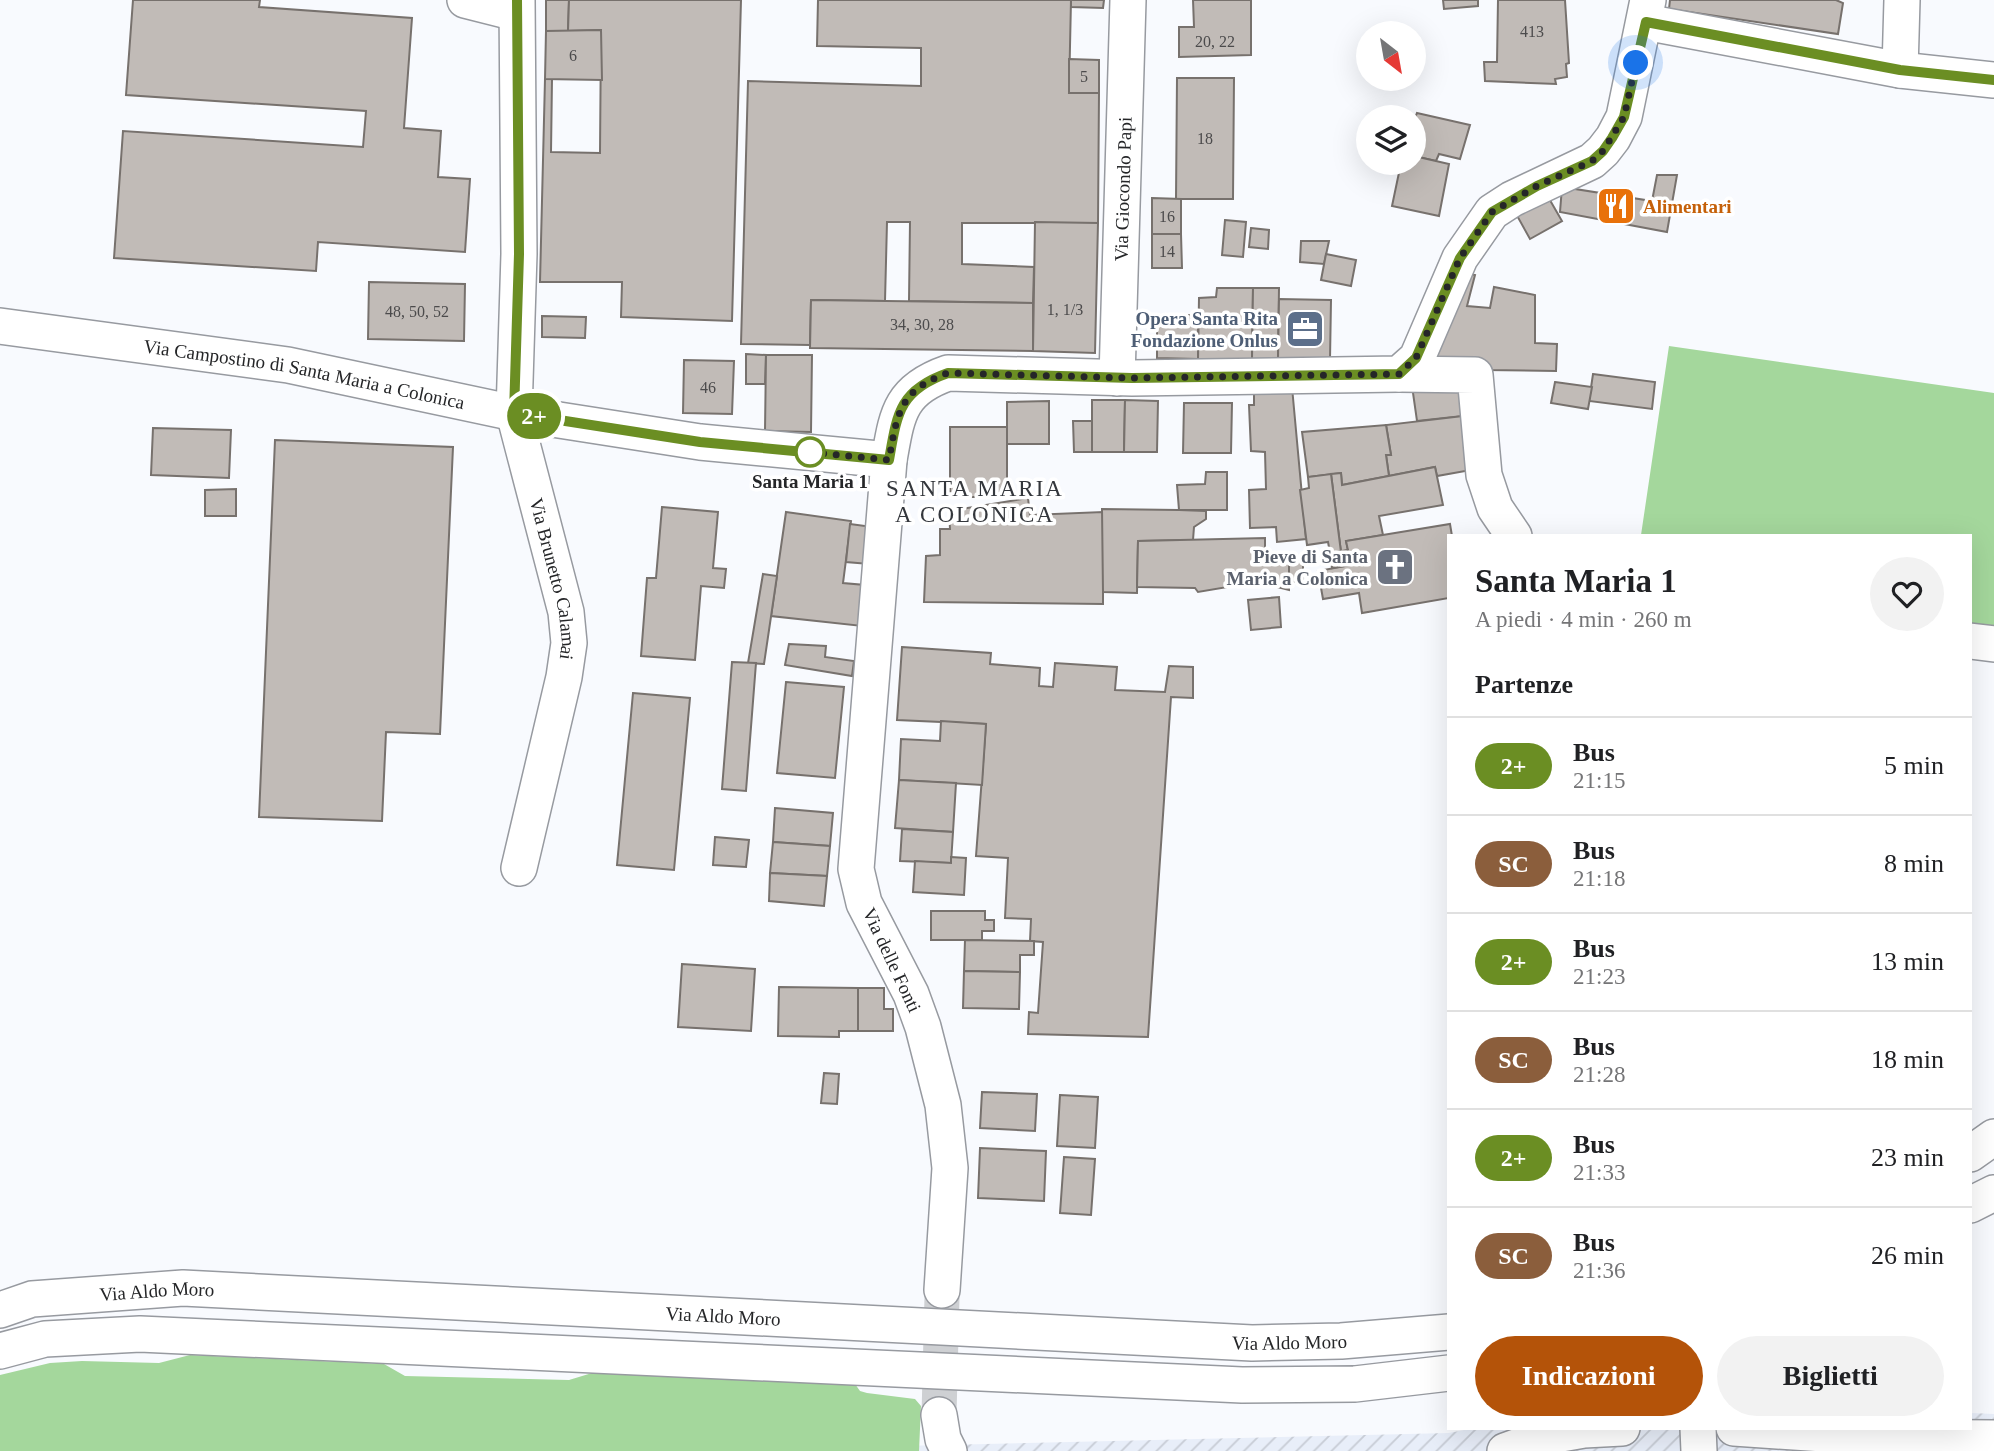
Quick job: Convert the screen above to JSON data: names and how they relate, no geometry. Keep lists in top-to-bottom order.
{
  "streets": {
    "street": [
      "Via Giocondo Papi",
      "Via Campostino di Santa Maria a Colonica",
      "Via Brunetto Calamai",
      "Via delle Fonti",
      "Via Aldo Moro"
    ]
  },
  "crossings": [
    ["Via Campostino di Santa Maria a Colonica", "Via Brunetto Calamai"],
    ["Via Campostino di Santa Maria a Colonica", "Via delle Fonti"]
  ],
  "districts": ["SANTA MARIA A COLONICA"],
  "places": {
    "restaurant": ["Alimentari"],
    "office": ["Opera Santa Rita Fondazione Onlus"],
    "other": ["Santa Maria 1"],
    "church": ["Pieve di Santa Maria a Colonica"]
  },
  "lines": ["bus line 2+"],
  "house_numbers": [
    "413",
    "20, 22",
    "6",
    "5",
    "18",
    "16",
    "14",
    "1, 1/3",
    "48, 50, 52",
    "34, 30, 28",
    "46"
  ],
  "north": "bottom right",
  "page": {
    "on_map": "2+",
    "heading": [
      ["Santa Maria 1", "A piedi · 4 min · 260 m"],
      "Partenze"
    ],
    "list": [
      {
        "mark": "2+",
        "name": "Bus",
        "note": "21:15",
        "value": "5 min"
      },
      {
        "mark": "SC",
        "name": "Bus",
        "note": "21:18",
        "value": "8 min"
      },
      {
        "mark": "2+",
        "name": "Bus",
        "note": "21:23",
        "value": "13 min"
      },
      {
        "mark": "SC",
        "name": "Bus",
        "note": "21:28",
        "value": "18 min"
      },
      {
        "mark": "2+",
        "name": "Bus",
        "note": "21:33",
        "value": "23 min"
      },
      {
        "mark": "SC",
        "name": "Bus",
        "note": "21:36",
        "value": "26 min"
      }
    ],
    "buttons": ["Indicazioni", "Biglietti"]
  }
}
